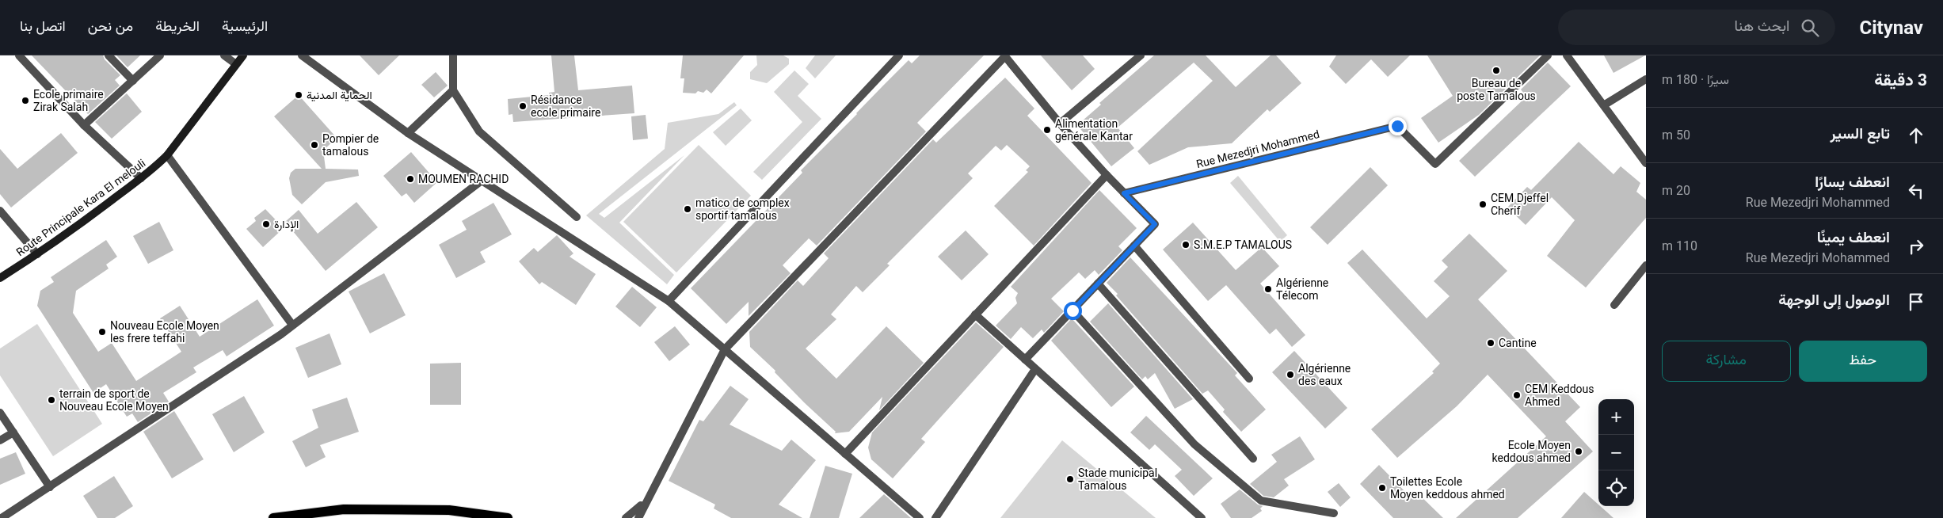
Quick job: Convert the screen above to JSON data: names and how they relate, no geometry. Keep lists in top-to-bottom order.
{
  "streets": {
    "main road": ["Route Principale Kara El melouli"],
    "street": ["Rue Mezedjri Mohammed"]
  },
  "places": [
    "Bureau de poste Tamalous",
    "الحماية المدنية",
    "Ecole primaire Zirak Salah",
    "Résidance ecole primaire",
    "Alimentation générale Kantar",
    "Pompier de tamalous",
    "MOUMEN RACHID",
    "CEM Djeffel Cherif",
    "matico de complex sportif tamalous",
    "الإدارة",
    "S.M.E.P TAMALOUS",
    "Algérienne Télecom",
    "Nouveau Ecole Moyen les frere teffahi",
    "Cantine",
    "Algérienne des eaux",
    "CEM Keddous Ahmed",
    "terrain de sport de Nouveau Ecole Moyen",
    "Ecole Moyen keddous ahmed",
    "Stade municipal Tamalous",
    "Toilettes Ecole Moyen keddous ahmed"
  ],
  "page": {
    "header": "Citynav",
    "search": "ابحث هنا",
    "nav": [
      "الرئيسية",
      "الخريطة",
      "من نحن",
      "اتصل بنا"
    ],
    "heading": ["3 دقيقة", "سيرًا · 180 m"],
    "list": [
      ["تابع السير", "50 m"],
      ["انعطف يسارًا", "Rue Mezedjri Mohammed", "20 m"],
      ["انعطف يمينًا", "Rue Mezedjri Mohammed", "110 m"],
      "الوصول إلى الوجهة"
    ],
    "buttons": ["حفظ", "مشاركة"],
    "map_buttons": ["+", "−"]
  }
}
